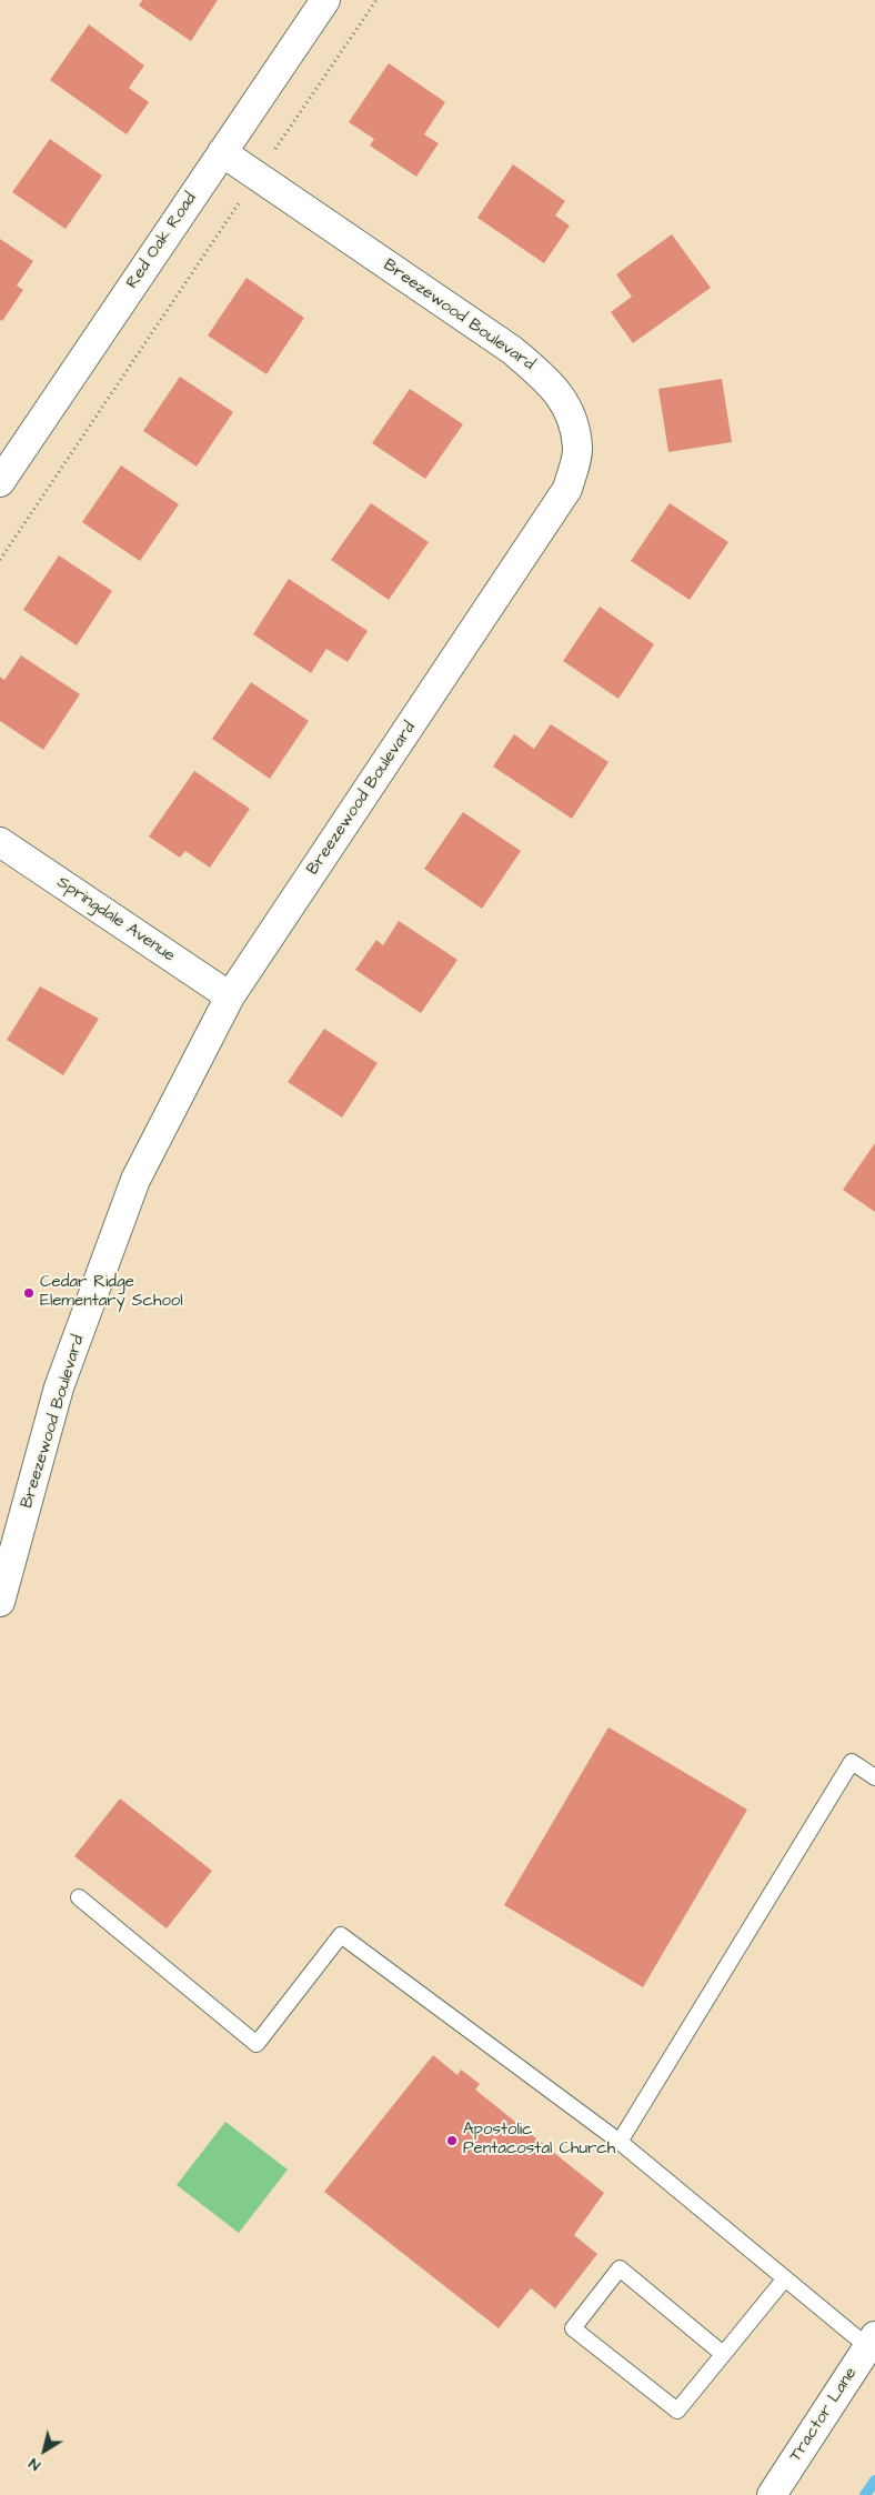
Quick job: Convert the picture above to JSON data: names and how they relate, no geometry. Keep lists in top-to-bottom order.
{
  "streets": {
    "street": [
      "Red Oak Road",
      "Breezewood Boulevard",
      "Springdale Avenue",
      "Tractor Lane"
    ]
  },
  "crossings": [
    ["Red Oak Road", "Breezewood Boulevard"],
    ["Breezewood Boulevard", "Springdale Avenue"]
  ],
  "places": ["Cedar Ridge Elementary School", "Apostolic Pentacostal Church"],
  "north": "bottom left"
}
